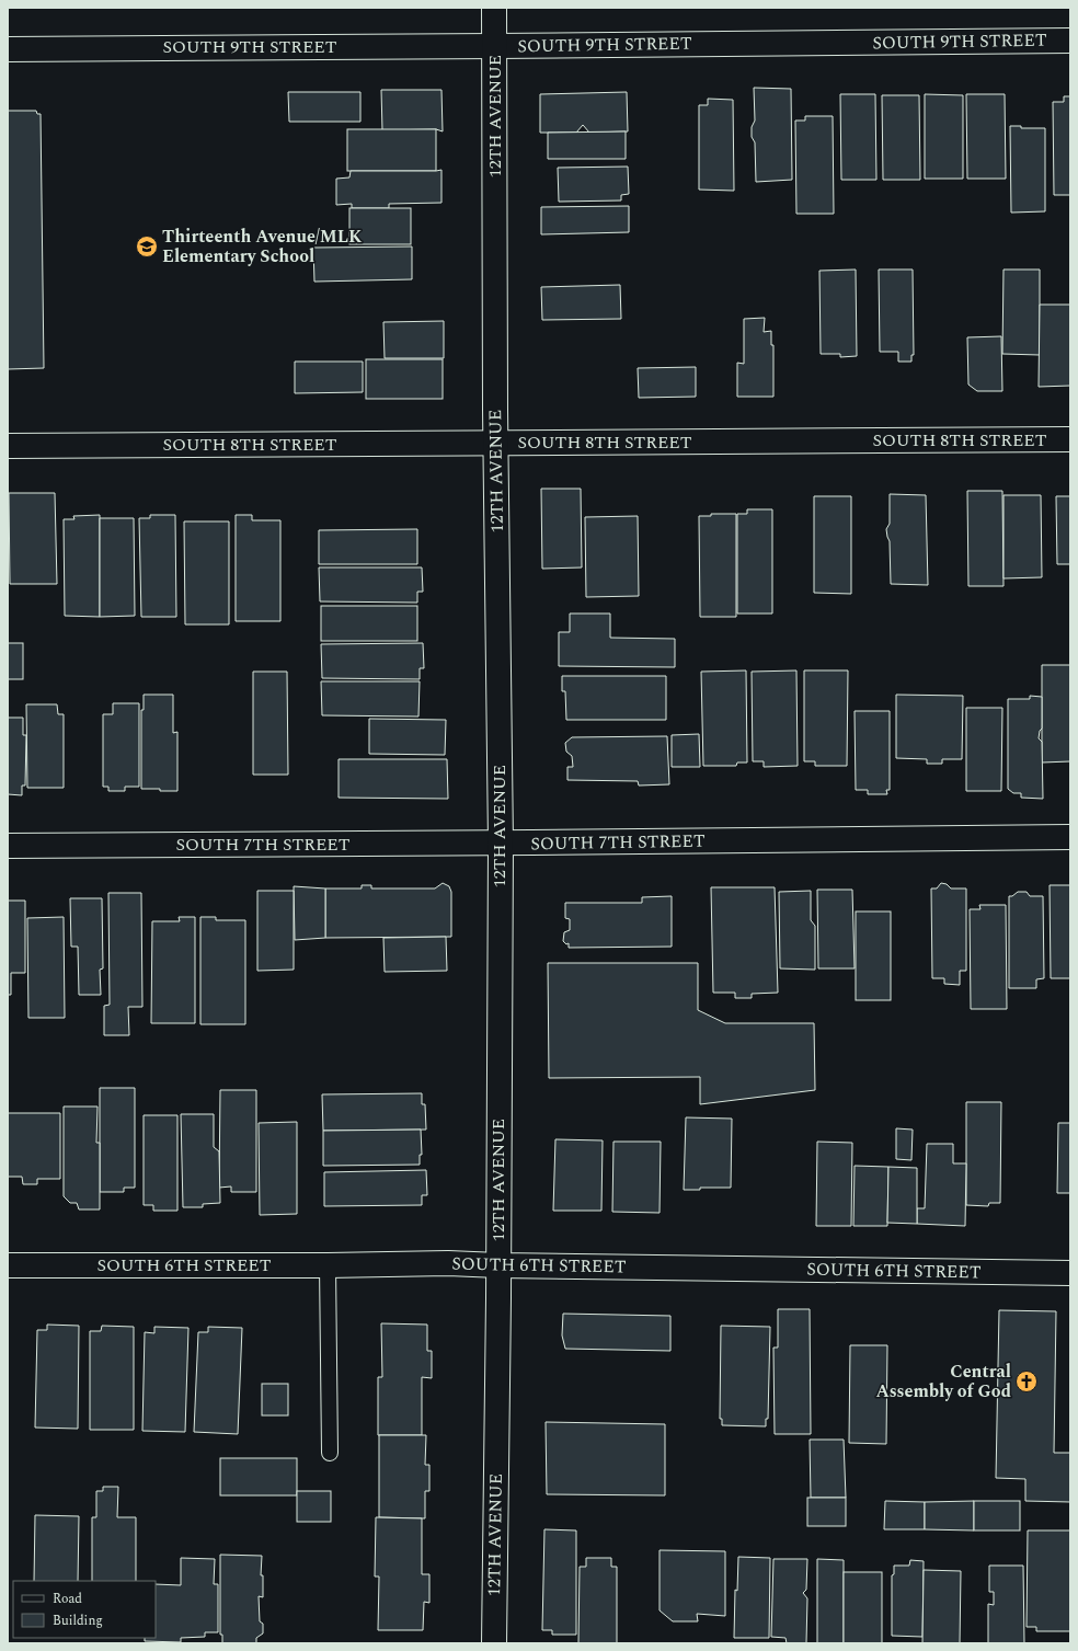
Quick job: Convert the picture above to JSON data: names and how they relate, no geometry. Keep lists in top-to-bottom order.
{
  "streets": {
    "street": [
      "SOUTH 9TH STREET",
      "12TH AVENUE",
      "SOUTH 8TH STREET",
      "SOUTH 7TH STREET",
      "SOUTH 6TH STREET"
    ]
  },
  "crossings": [
    ["SOUTH 9TH STREET", "12TH AVENUE"],
    ["12TH AVENUE", "SOUTH 8TH STREET"],
    ["12TH AVENUE", "SOUTH 7TH STREET"],
    ["12TH AVENUE", "SOUTH 6TH STREET"]
  ],
  "places": {
    "school or university": ["Thirteenth Avenue/MLK Elementary School"],
    "church": ["Central Assembly of God"]
  },
  "legend": ["Road", "Building"]
}
